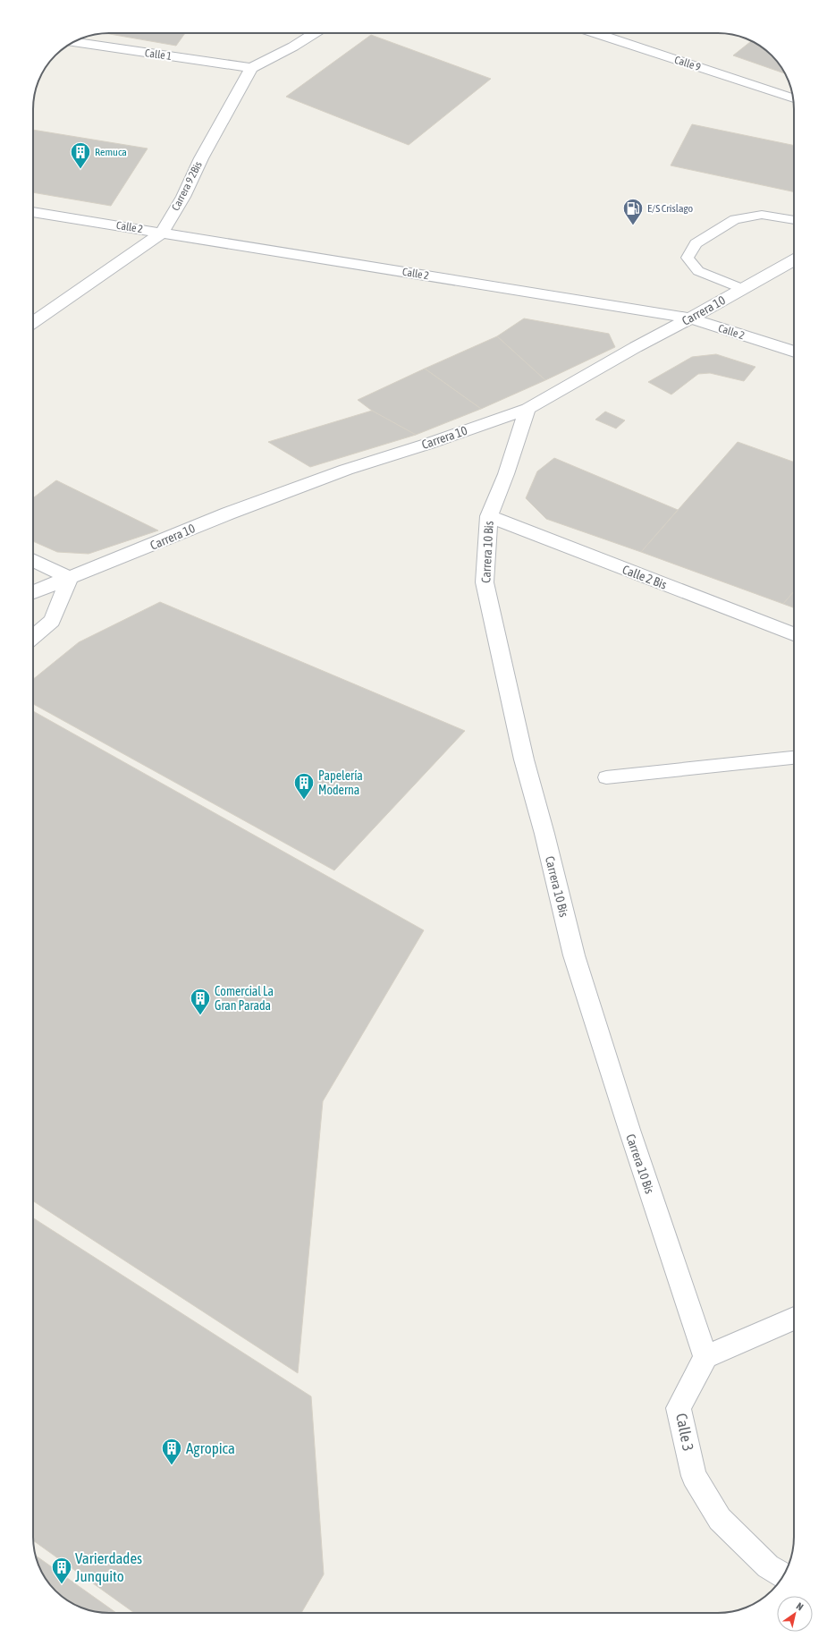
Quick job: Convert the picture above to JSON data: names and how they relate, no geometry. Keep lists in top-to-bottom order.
{
  "streets": {
    "street": [
      "Calle 1",
      "Calle 9",
      "Carrera 9 2Bis",
      "Calle 2",
      "Carrera 10",
      "Carrera 10 Bis",
      "Calle 2 Bis",
      "Calle 3"
    ]
  },
  "crossings": [
    ["Calle 1", "Carrera 9 2Bis"],
    ["Carrera 9 2Bis", "Calle 2"],
    ["Calle 2", "Carrera 10"],
    ["Carrera 10", "Carrera 10 Bis"],
    ["Carrera 10 Bis", "Calle 2 Bis"],
    ["Carrera 10 Bis", "Calle 3"]
  ],
  "places": {
    "building": [
      "Remuca",
      "Papelería Moderna",
      "Comercial La Gran Parada",
      "Agropica",
      "Varierdades Junquito"
    ],
    "fuel station": ["E/S Crislago"]
  },
  "north": "top right"
}
